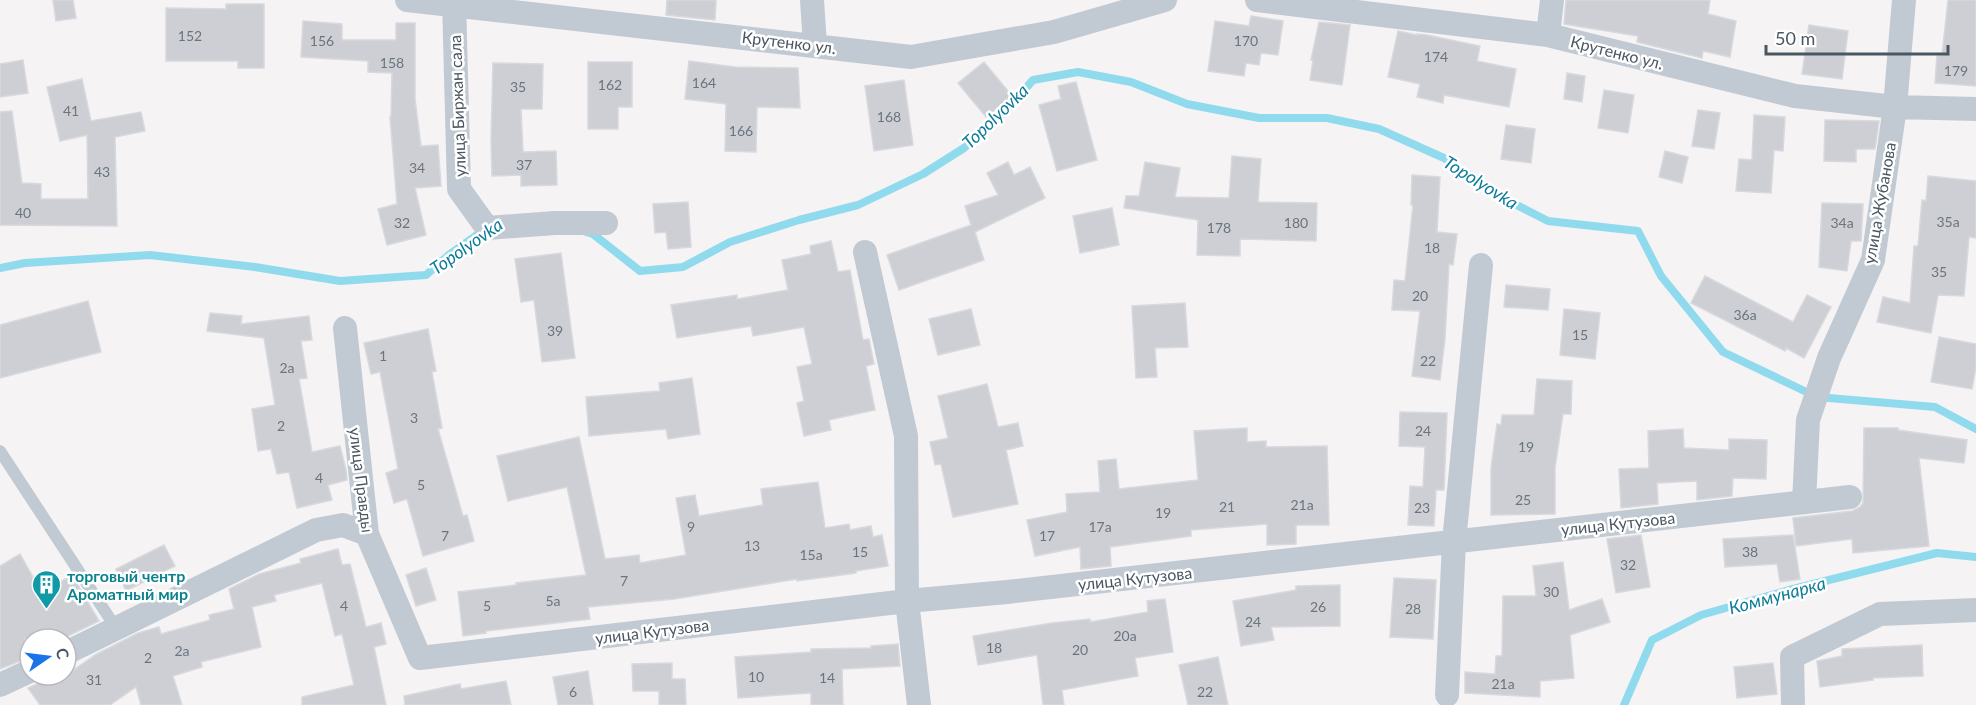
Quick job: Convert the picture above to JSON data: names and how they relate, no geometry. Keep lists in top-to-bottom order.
{
  "streets": {
    "street": [
      "Крутенко ул.",
      "улица Биржан сала",
      "улица Жубанова",
      "улица Правды",
      "улица Кутузова"
    ]
  },
  "crossings": [
    ["Крутенко ул.", "улица Биржан сала"],
    ["Крутенко ул.", "улица Жубанова"],
    ["улица Жубанова", "улица Кутузова"],
    ["улица Правды", "улица Кутузова"]
  ],
  "water": ["Topolyovka", "Коммунарка"],
  "places": {
    "building": ["торговый чентр Ароматный мир"]
  },
  "house_numbers": [
    "152",
    "156",
    "170",
    "174",
    "158",
    "179",
    "164",
    "162",
    "35",
    "41",
    "168",
    "166",
    "37",
    "34",
    "43",
    "40",
    "35а",
    "32",
    "180",
    "34а",
    "178",
    "18",
    "35",
    "20",
    "36а",
    "39",
    "15",
    "1",
    "22",
    "2а",
    "3",
    "2",
    "24",
    "19",
    "4",
    "5",
    "25",
    "21а",
    "21",
    "23",
    "19",
    "9",
    "17а",
    "7",
    "17",
    "13",
    "15",
    "38",
    "15а",
    "32",
    "7",
    "30",
    "5а",
    "4",
    "5",
    "26",
    "28",
    "24",
    "20а",
    "18",
    "20",
    "2а",
    "2",
    "10",
    "14",
    "31",
    "21а",
    "6",
    "22"
  ],
  "scale_bar": "50 m",
  "north": "right"
}
